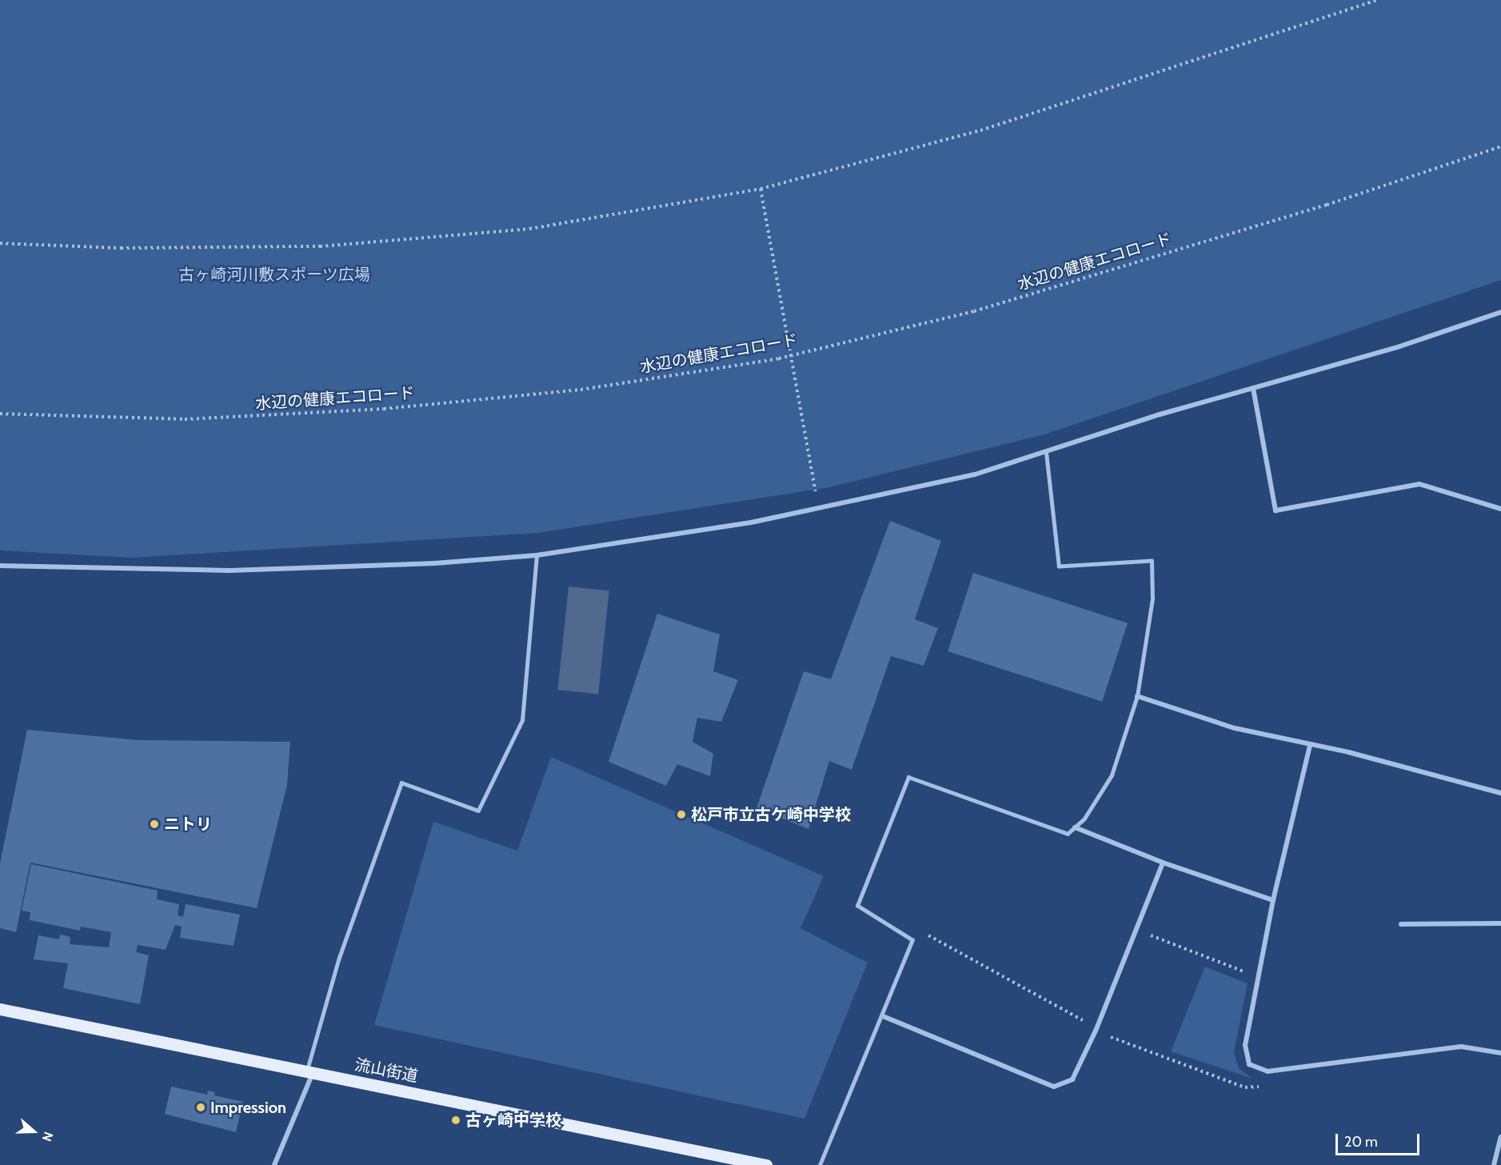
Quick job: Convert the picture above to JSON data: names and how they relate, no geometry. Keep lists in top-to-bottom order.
{
  "streets": {
    "main road": ["流山街道"],
    "path": ["水辺の健康エコロード"]
  },
  "parks": ["古ヶ崎河川敷スポーツ広場"],
  "places": [
    "松戸市立古ケ崎中学校",
    "ニトリ",
    "Impression",
    "古ヶ崎中学校"
  ],
  "scale_bar": "20 m",
  "north": "right"
}
